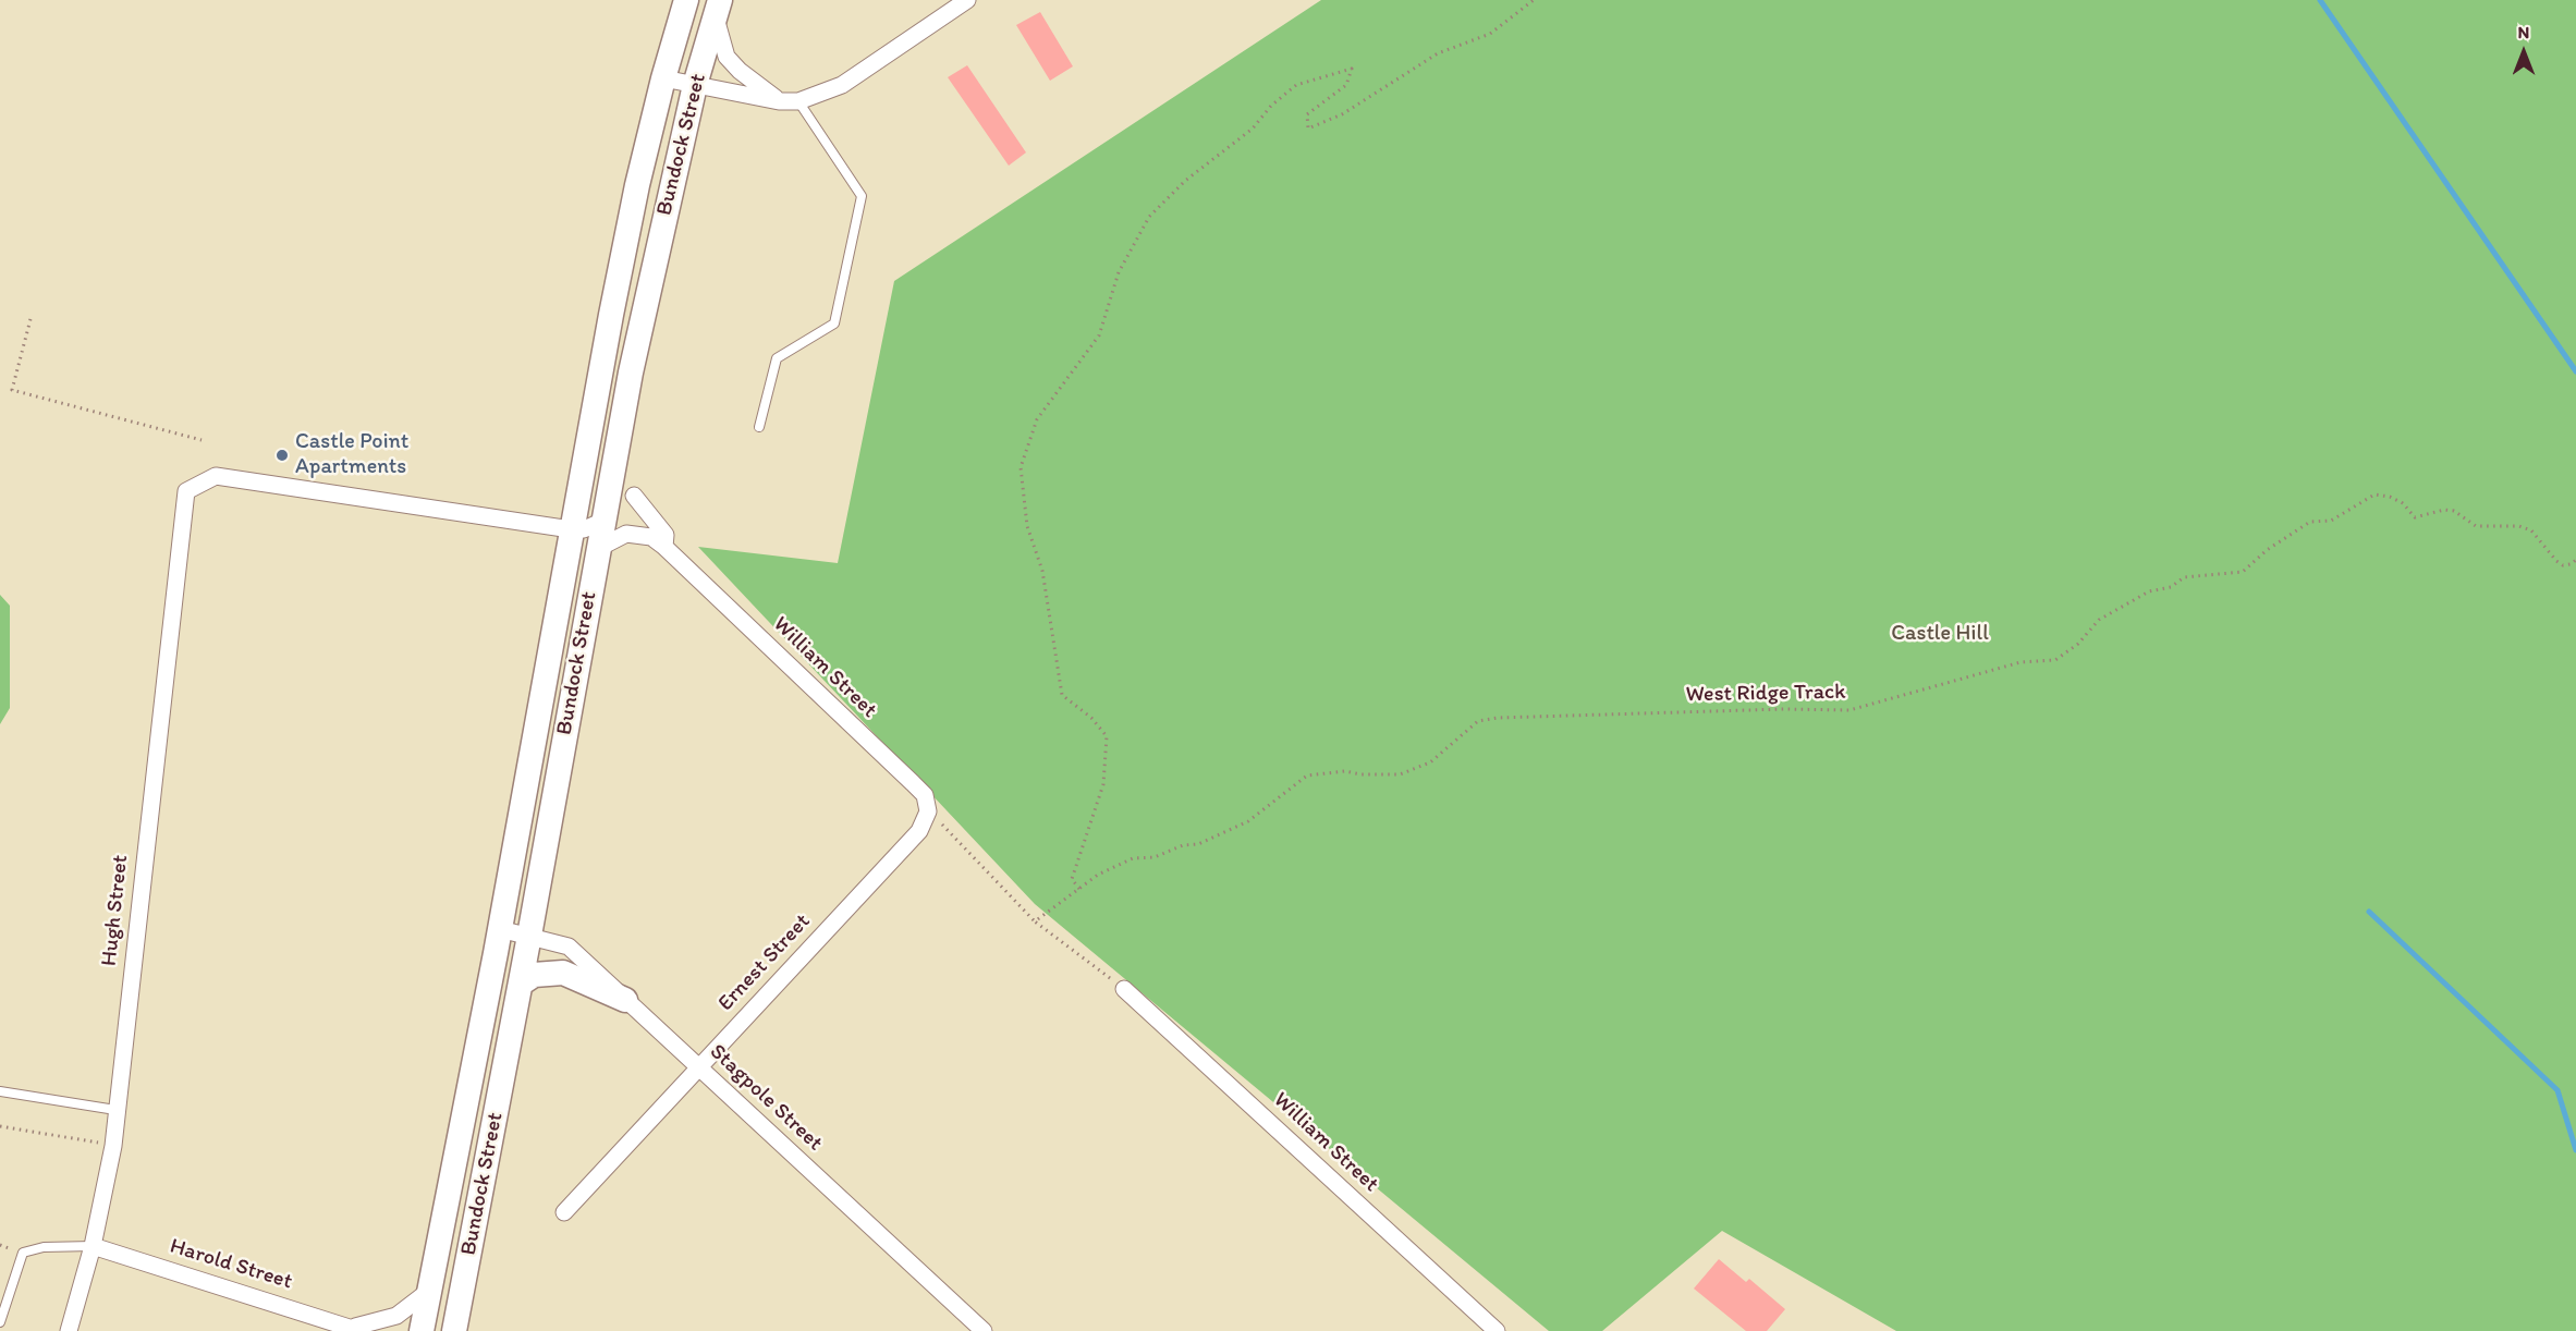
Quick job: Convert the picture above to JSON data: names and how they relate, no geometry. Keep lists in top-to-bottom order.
{
  "streets": {
    "main road": ["Bundock Street"],
    "street": [
      "William Street",
      "Hugh Street",
      "Ernest Street",
      "Stagpole Street",
      "Harold Street"
    ],
    "path": ["West Ridge Track"]
  },
  "crossings": [
    ["Bundock Street", "William Street"],
    ["Bundock Street", "Hugh Street"],
    ["Bundock Street", "Stagpole Street"],
    ["Bundock Street", "Harold Street"],
    ["William Street", "Ernest Street"],
    ["Hugh Street", "Harold Street"],
    ["Ernest Street", "Stagpole Street"]
  ],
  "parks": ["Castle Hill"],
  "places": ["Castle Point Apartments"],
  "north": "top"
}
